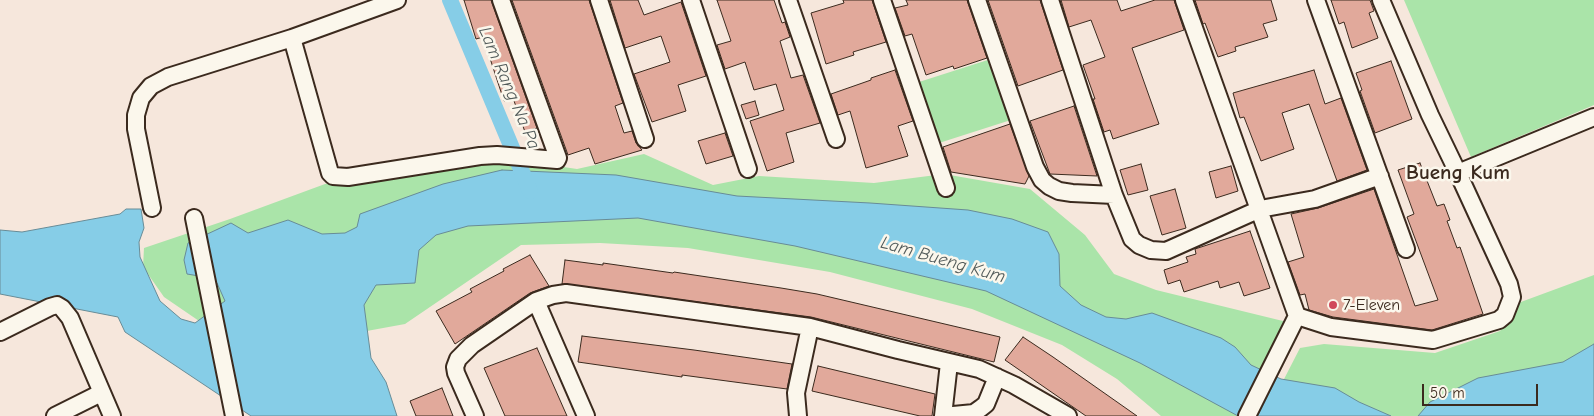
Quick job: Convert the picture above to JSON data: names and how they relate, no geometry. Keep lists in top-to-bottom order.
{
  "districts": ["Bueng Kum"],
  "water": ["Lam Rang Na Pa", "Lam Bueng Kum"],
  "places": ["7-Eleven"],
  "scale_bar": "50 m"
}
